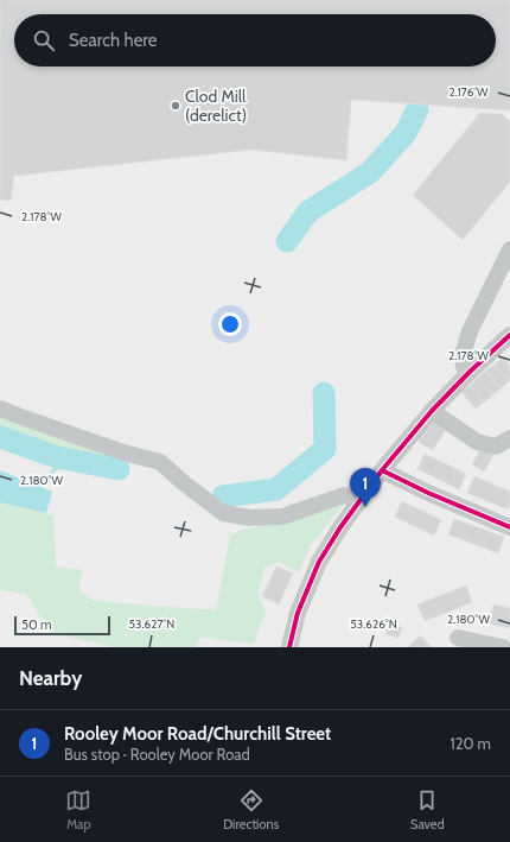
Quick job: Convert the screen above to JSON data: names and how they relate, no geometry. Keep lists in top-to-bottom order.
{
  "places": ["Clod Mill (derelict)"],
  "scale_bar": "50 m",
  "page": {
    "search": "Search here",
    "pins": "1",
    "scale": "50 m",
    "heading": "Nearby",
    "list": [
      {
        "mark": "1",
        "name": "Rooley Moor Road/Churchill Street",
        "note": "Bus stop · Rooley Moor Road",
        "value": "120 m"
      }
    ],
    "nav": ["Map", "Directions", "Saved"]
  },
  "coordinates": [
    "2.176°W",
    "2.178°W",
    "2.180°W",
    "53.627°N",
    "53.626°N"
  ]
}
